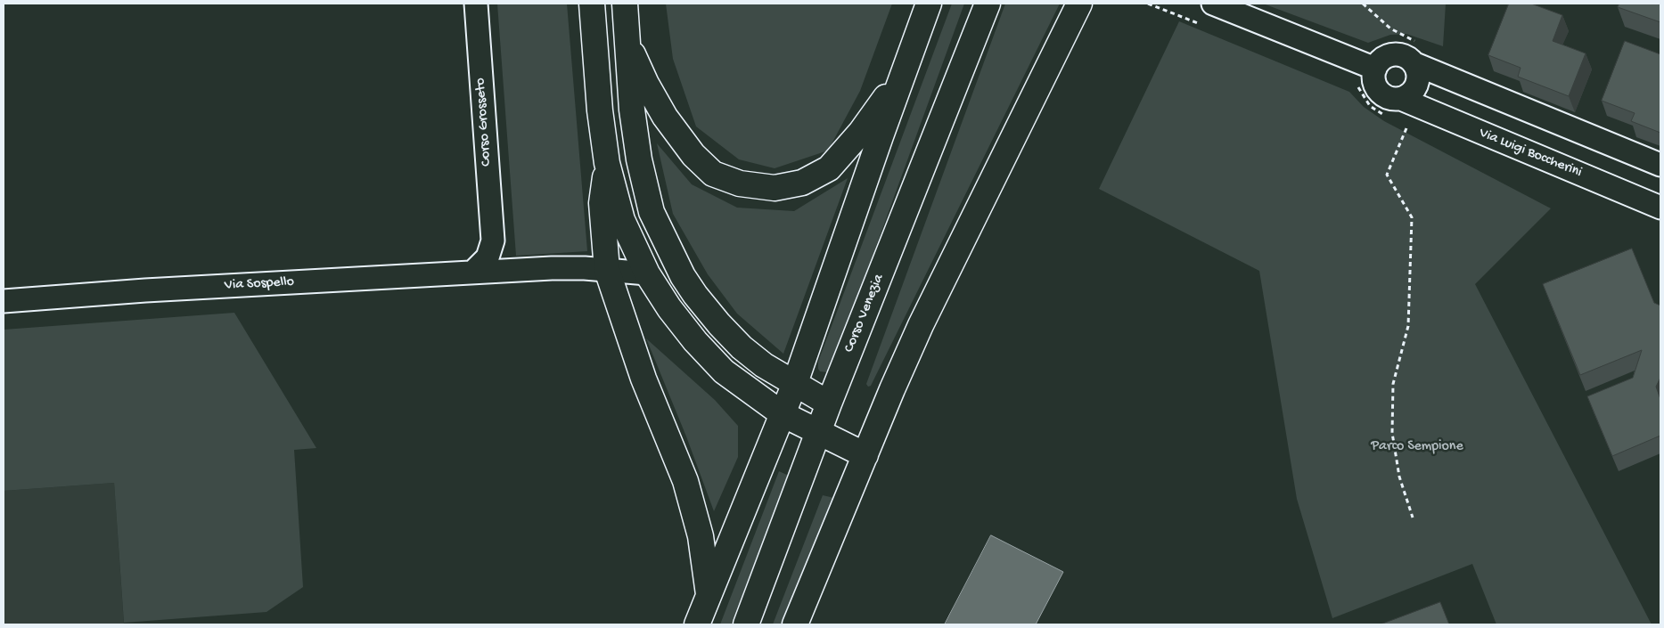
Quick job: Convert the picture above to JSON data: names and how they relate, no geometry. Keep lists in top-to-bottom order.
{
  "streets": {
    "main road": ["Corso Venezia"],
    "street": ["Corso Grosseto", "Via Luigi Boccherini", "Via Sospello"]
  },
  "crossings": [
    ["Corso Grosseto", "Via Sospello"]
  ],
  "parks": ["Parco Sempione"]
}
